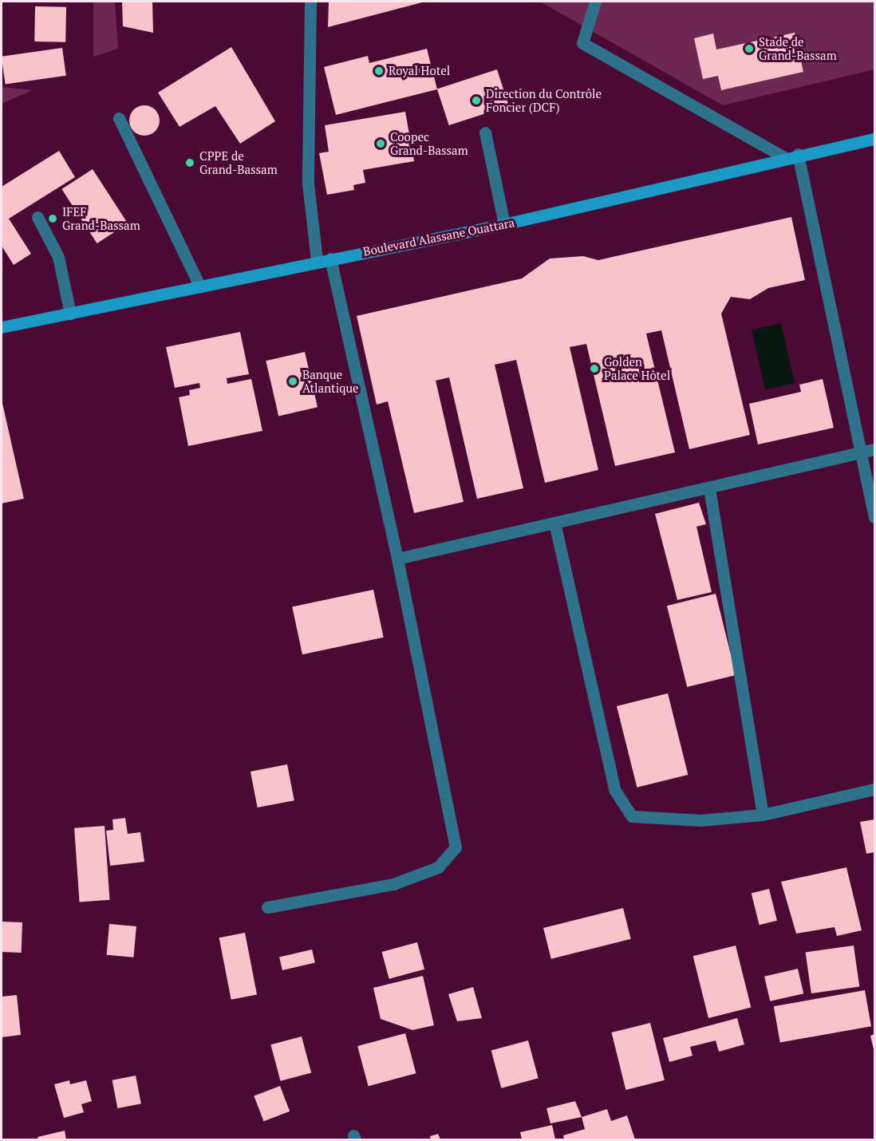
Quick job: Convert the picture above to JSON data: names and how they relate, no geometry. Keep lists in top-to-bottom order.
{
  "streets": {
    "street": ["Boulevard Alassane Ouattara"]
  },
  "places": [
    "Stade de Grand-Bassam",
    "Royal Hotel",
    "Direction du Contrôle Foncier (DCF)",
    "Coopec Grand-Bassam",
    "CPPE de Grand-Bassam",
    "IFEF Grand-Bassam",
    "Golden Palace Hôtel",
    "Banque Atlantique"
  ]
}
